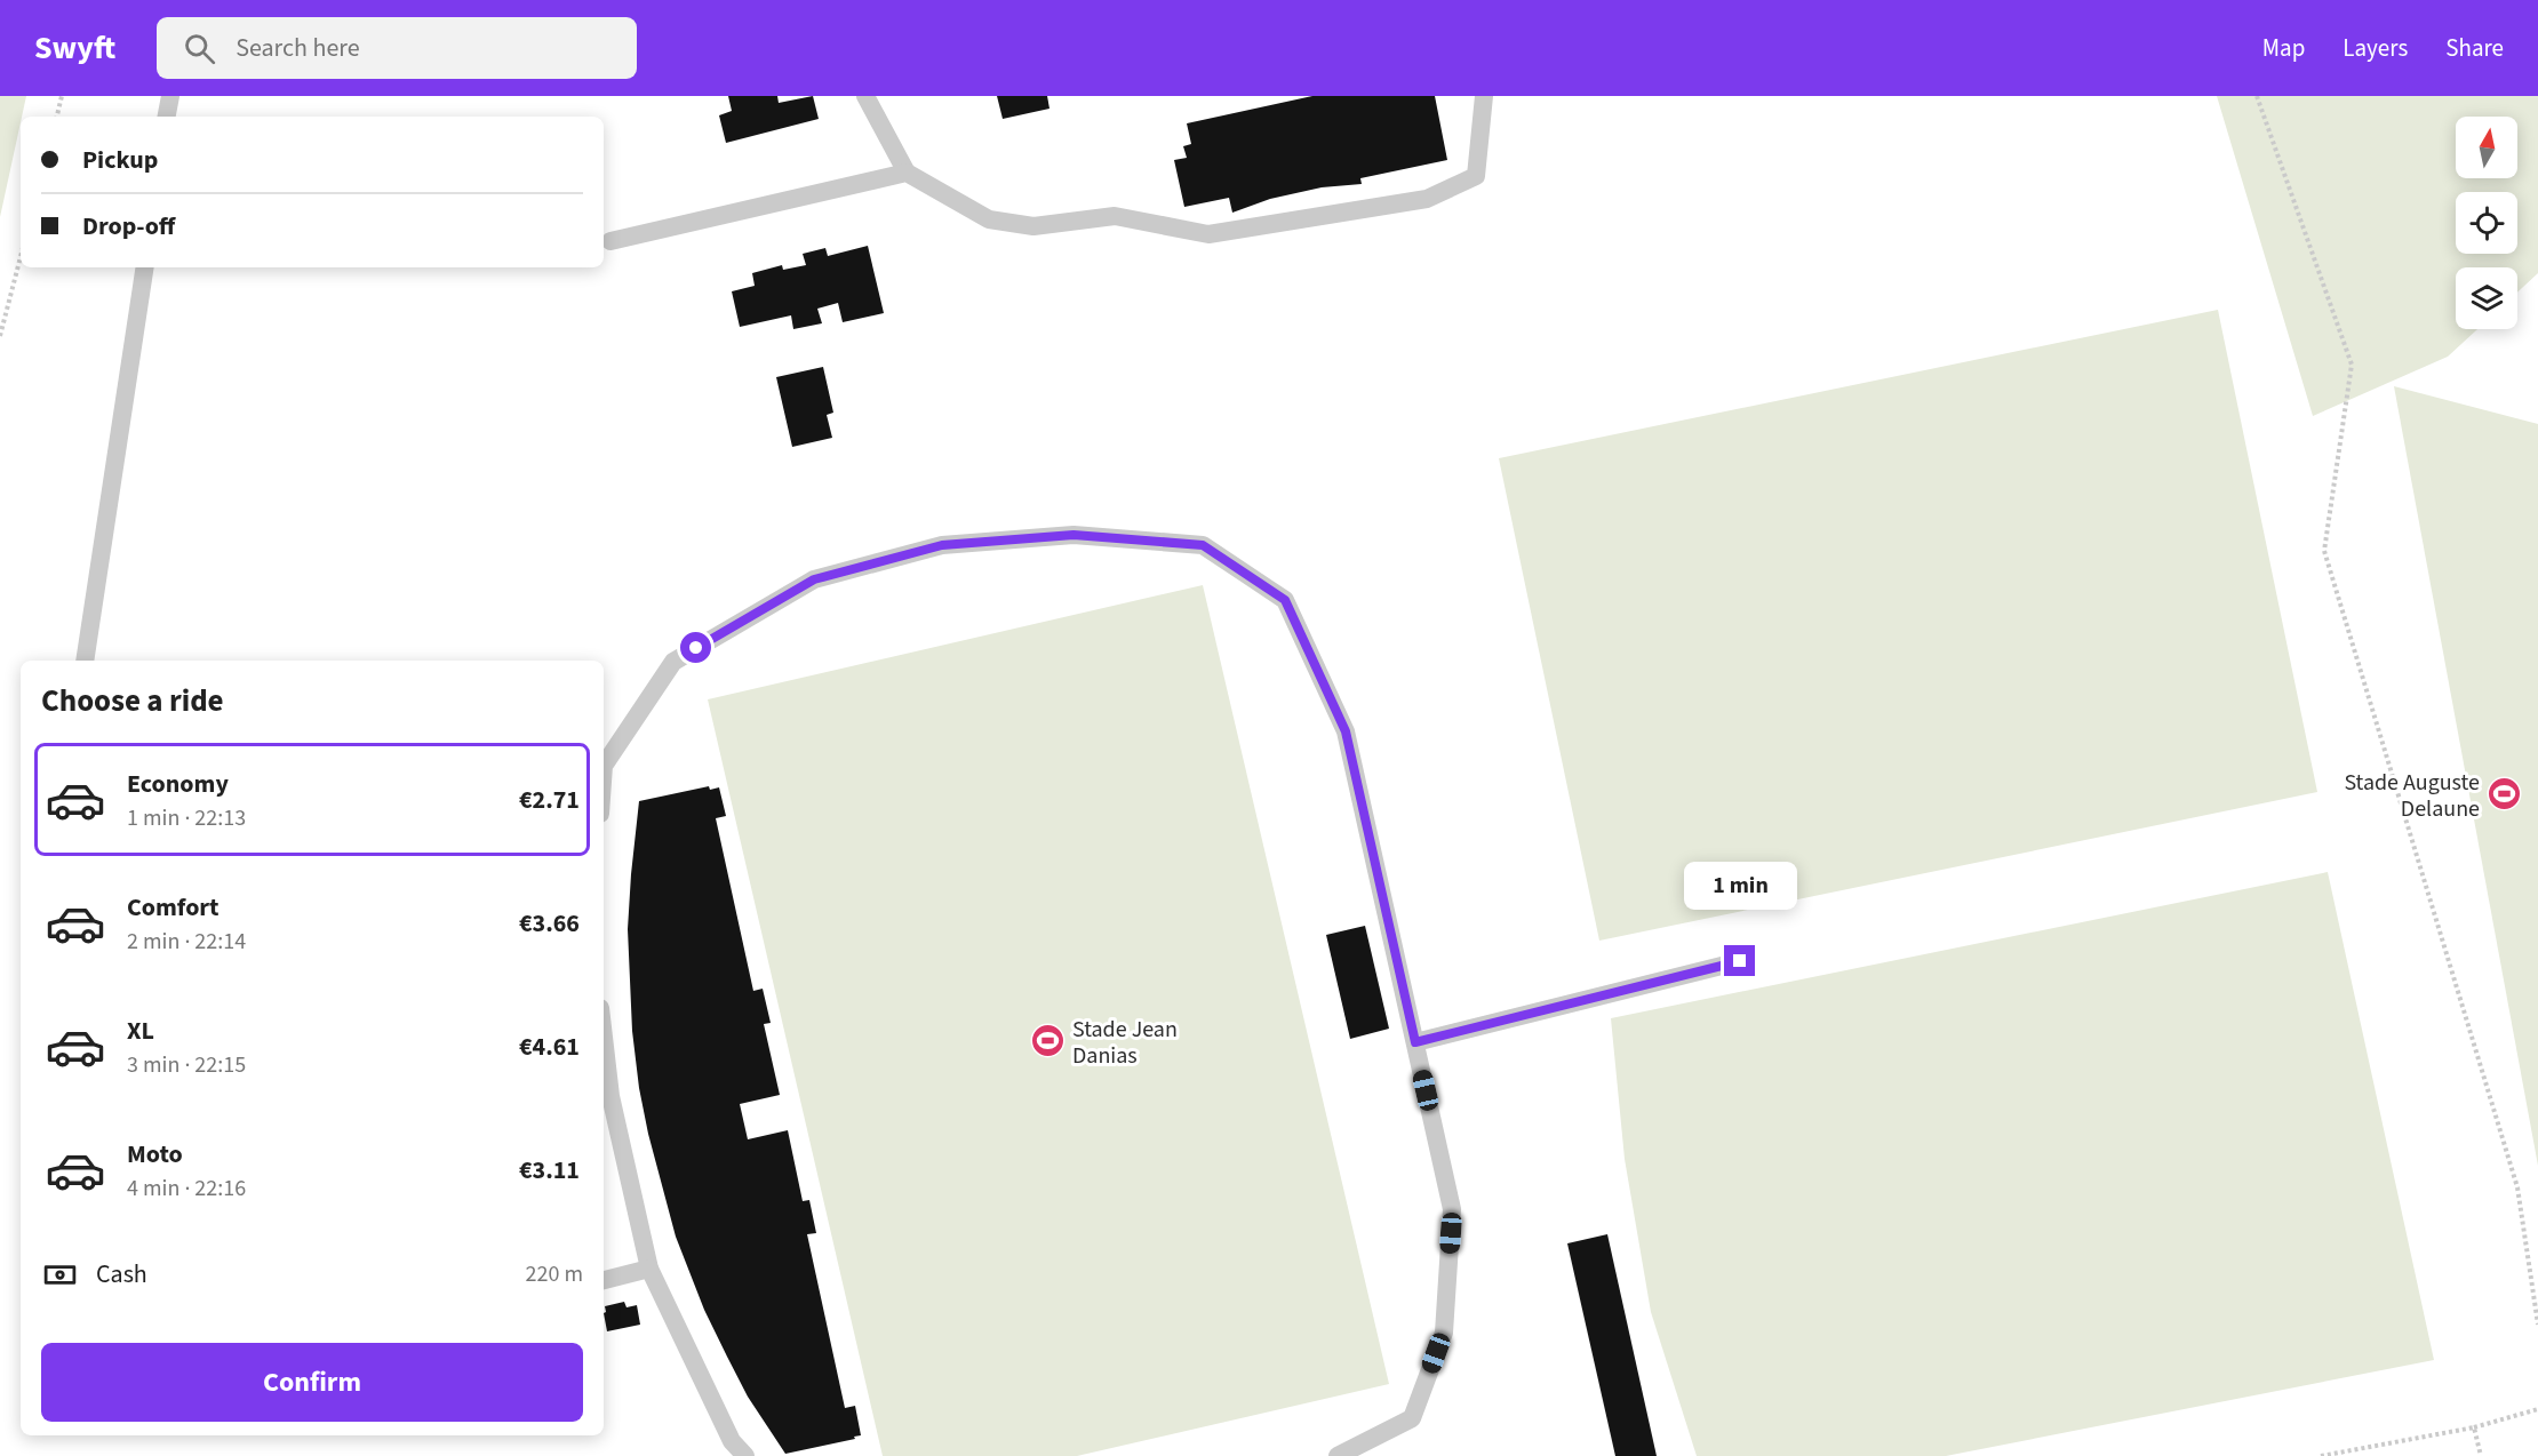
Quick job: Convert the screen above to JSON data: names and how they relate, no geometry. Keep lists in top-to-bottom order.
{
  "places": {
    "sports": ["Stade Auguste Delaune", "Stade Jean Danias"]
  },
  "north": "top",
  "page": {
    "header": "Swyft",
    "search": "Search here",
    "nav": ["Map", "Layers", "Share"],
    "banner": ["Pickup", "Drop-off"],
    "heading": "Choose a ride",
    "list": [
      {
        "name": "Economy",
        "note": "1 min · 22:13",
        "value": "€2.71"
      },
      {
        "name": "Comfort",
        "note": "2 min · 22:14",
        "value": "€3.66"
      },
      {
        "name": "XL",
        "note": "3 min · 22:15",
        "value": "€4.61"
      },
      {
        "name": "Moto",
        "note": "4 min · 22:16",
        "value": "€3.11"
      }
    ],
    "bubble": "1 min",
    "pay": ["Cash", "220 m"],
    "buttons": "Confirm"
  }
}
